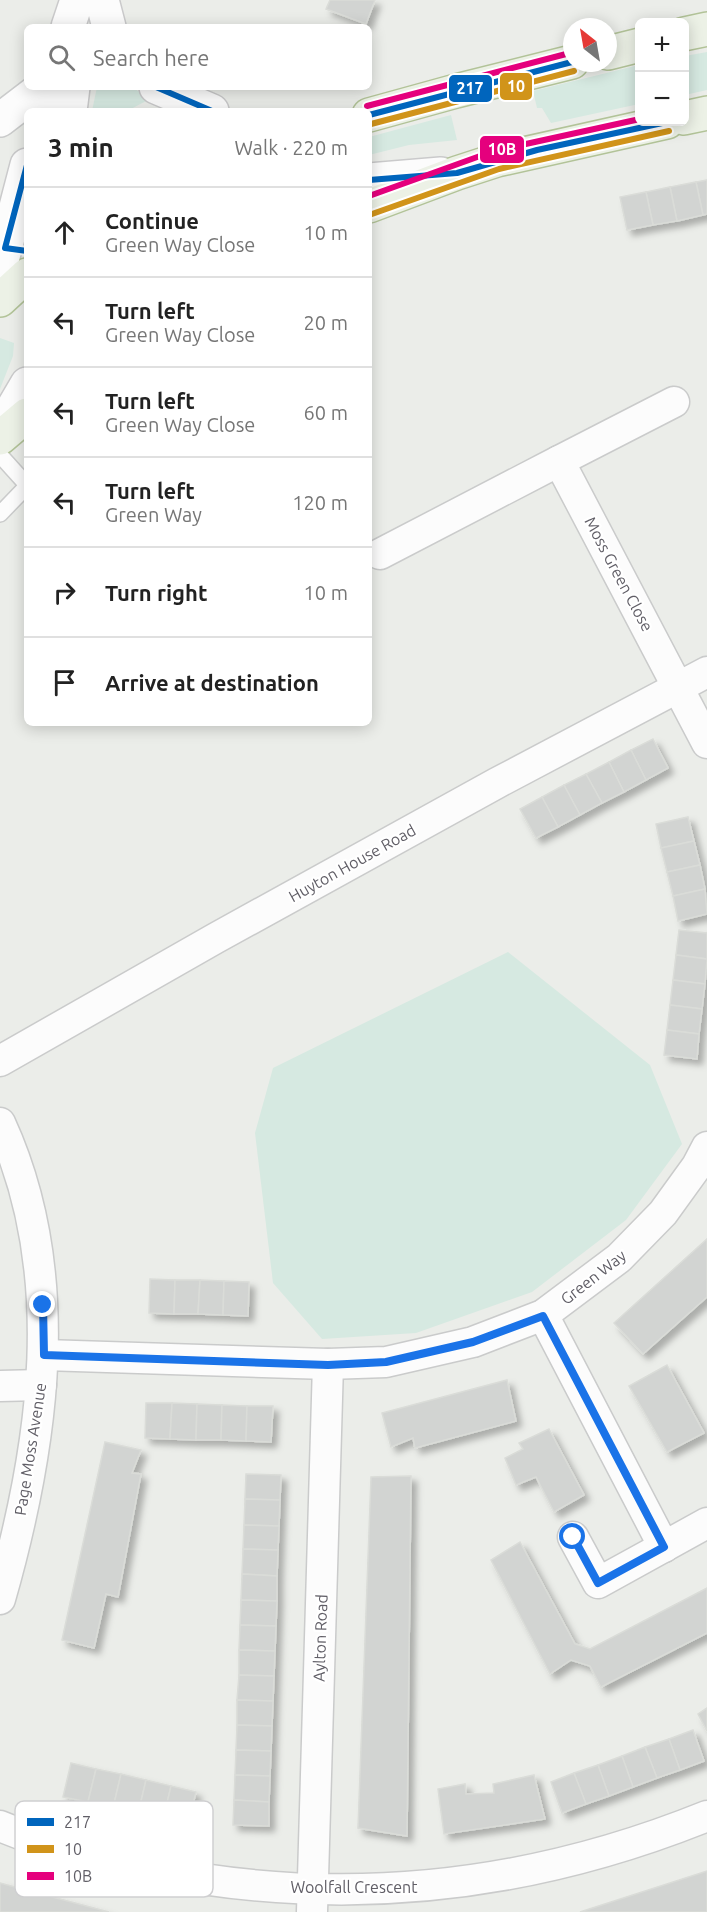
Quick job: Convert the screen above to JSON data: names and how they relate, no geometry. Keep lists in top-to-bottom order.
{
  "streets": {
    "street": [
      "Moss Green Close",
      "Huyton House Road",
      "Green Way",
      "Page Moss Avenue",
      "Aylton Road",
      "Woolfall Crescent"
    ]
  },
  "crossings": [
    ["Moss Green Close", "Huyton House Road"],
    ["Green Way", "Page Moss Avenue"],
    ["Green Way", "Aylton Road"],
    ["Aylton Road", "Woolfall Crescent"]
  ],
  "lines": ["transit line 10B", "transit line 217", "transit line 10"],
  "legend": ["217", "10", "10B"],
  "north": "top left",
  "page": {
    "map_buttons": ["+", "−"],
    "search": "Search here",
    "heading": ["3 min", "Walk · 220 m"],
    "list": [
      ["Continue", "Green Way Close", "10 m"],
      ["Turn left", "Green Way Close", "20 m"],
      ["Turn left", "Green Way Close", "60 m"],
      ["Turn left", "Green Way", "120 m"],
      ["Turn right", "10 m"],
      "Arrive at destination"
    ]
  }
}
